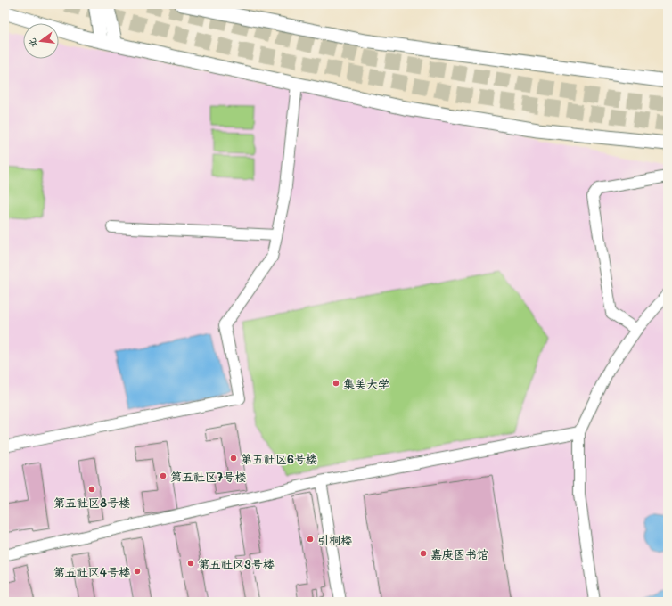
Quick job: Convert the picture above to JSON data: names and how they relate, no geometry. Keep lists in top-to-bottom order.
{
  "places": [
    "集美大学",
    "第五社区6号楼",
    "第五社区7号楼",
    "第五社区8号楼",
    "引桐楼",
    "嘉庚图书馆",
    "第五社区3号楼",
    "第五社区4号楼"
  ],
  "north": "left"
}
